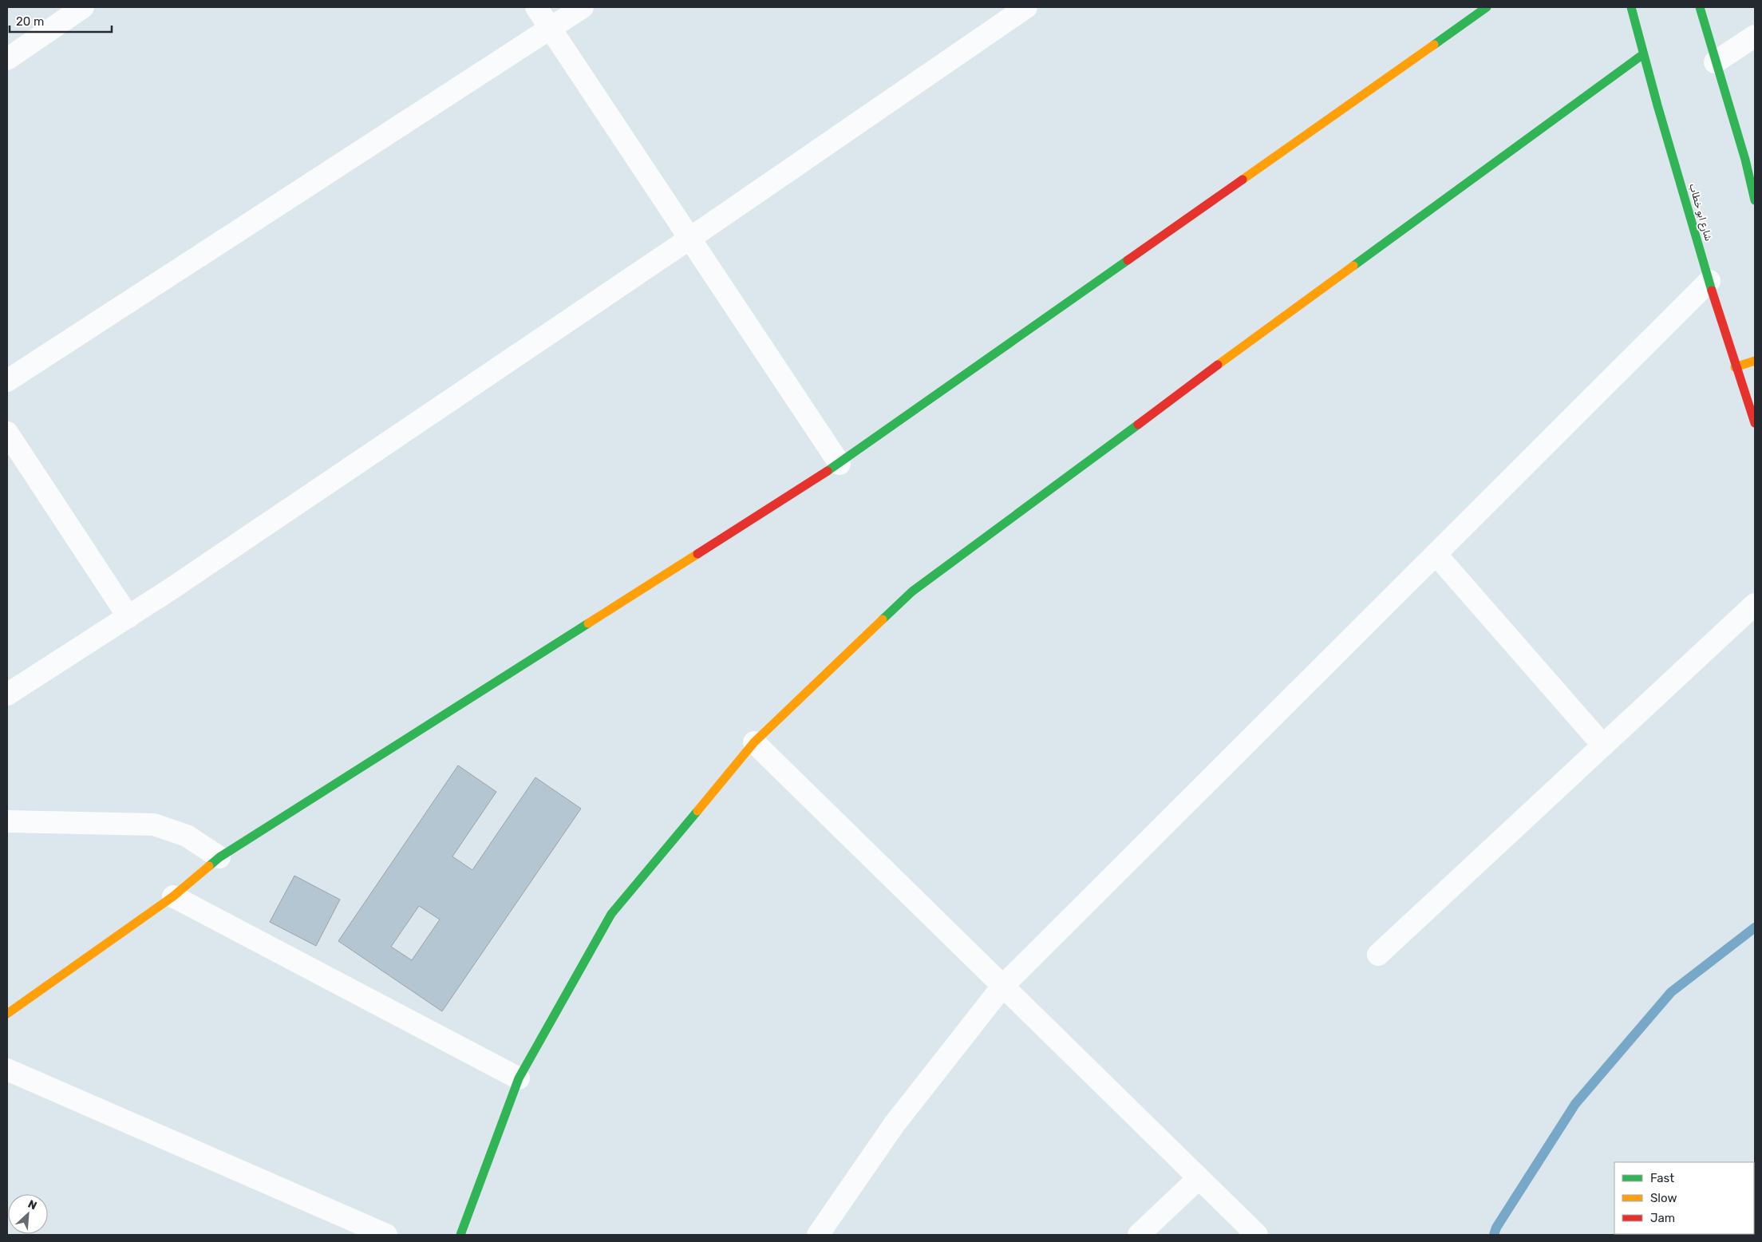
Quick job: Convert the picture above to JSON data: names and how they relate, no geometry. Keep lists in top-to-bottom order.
{
  "streets": {
    "street": ["شارع ابو خطاب"]
  },
  "legend": ["Fast", "Slow", "Jam"],
  "scale_bar": "20 m",
  "north": "top right"
}
